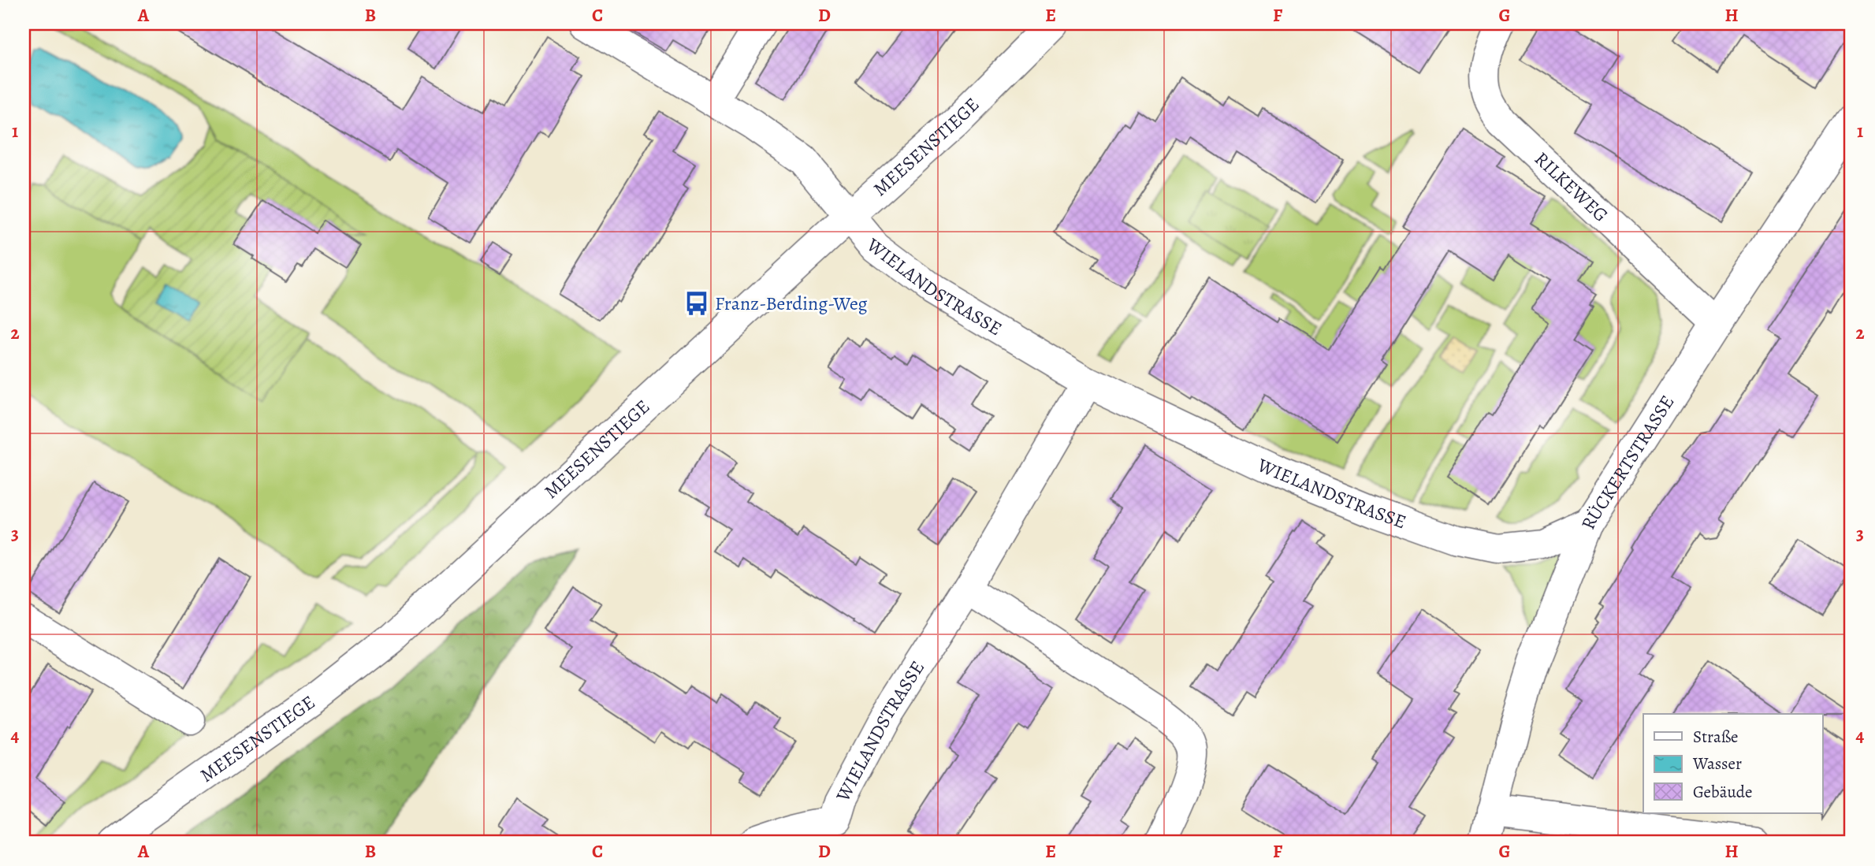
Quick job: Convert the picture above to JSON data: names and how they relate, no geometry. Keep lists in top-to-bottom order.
{
  "streets": {
    "street": [
      "MEESENSTIEGE",
      "RILKEWEG",
      "WIELANDSTRASSE",
      "RÜCKERTSTRASSE"
    ]
  },
  "crossings": [
    ["MEESENSTIEGE", "WIELANDSTRASSE"],
    ["RILKEWEG", "RÜCKERTSTRASSE"],
    ["WIELANDSTRASSE", "RÜCKERTSTRASSE"]
  ],
  "places": {
    "bus stop": ["Franz-Berding-Weg"]
  },
  "legend": ["Straße", "Wasser", "Gebäude"],
  "grid": {
    "columns": [
      "A",
      "B",
      "C",
      "D",
      "E",
      "F",
      "G",
      "H"
    ],
    "rows": [
      "1",
      "2",
      "3",
      "4"
    ]
  }
}
